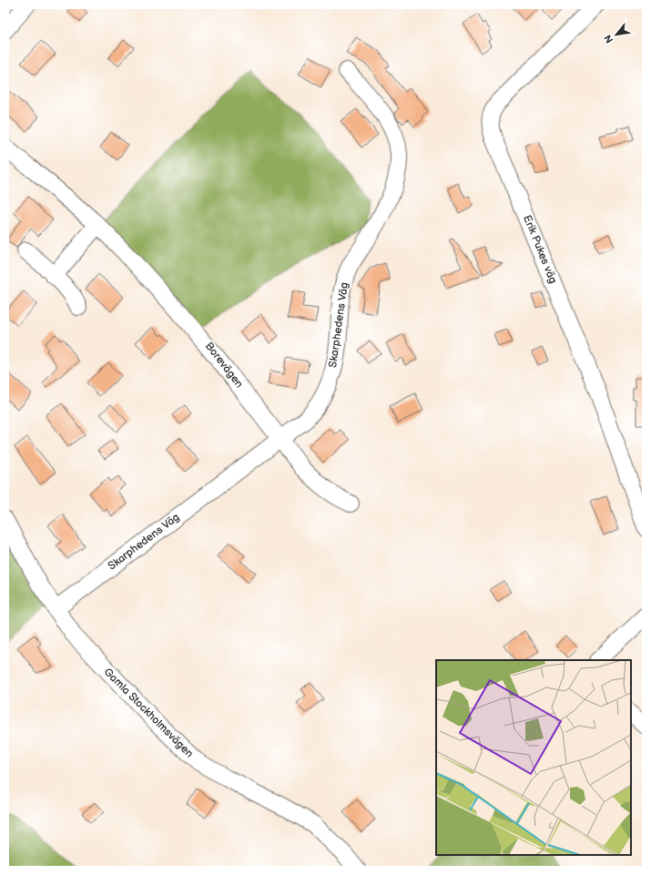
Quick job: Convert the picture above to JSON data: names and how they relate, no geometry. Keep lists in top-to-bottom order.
{
  "streets": {
    "street": [
      "Erik Pukes väg",
      "Skarphedens Väg",
      "Borevägen",
      "Gamla Stockholmsvägen"
    ]
  },
  "crossings": [
    ["Skarphedens Väg", "Borevägen"],
    ["Skarphedens Väg", "Gamla Stockholmsvägen"]
  ],
  "north": "bottom left"
}
